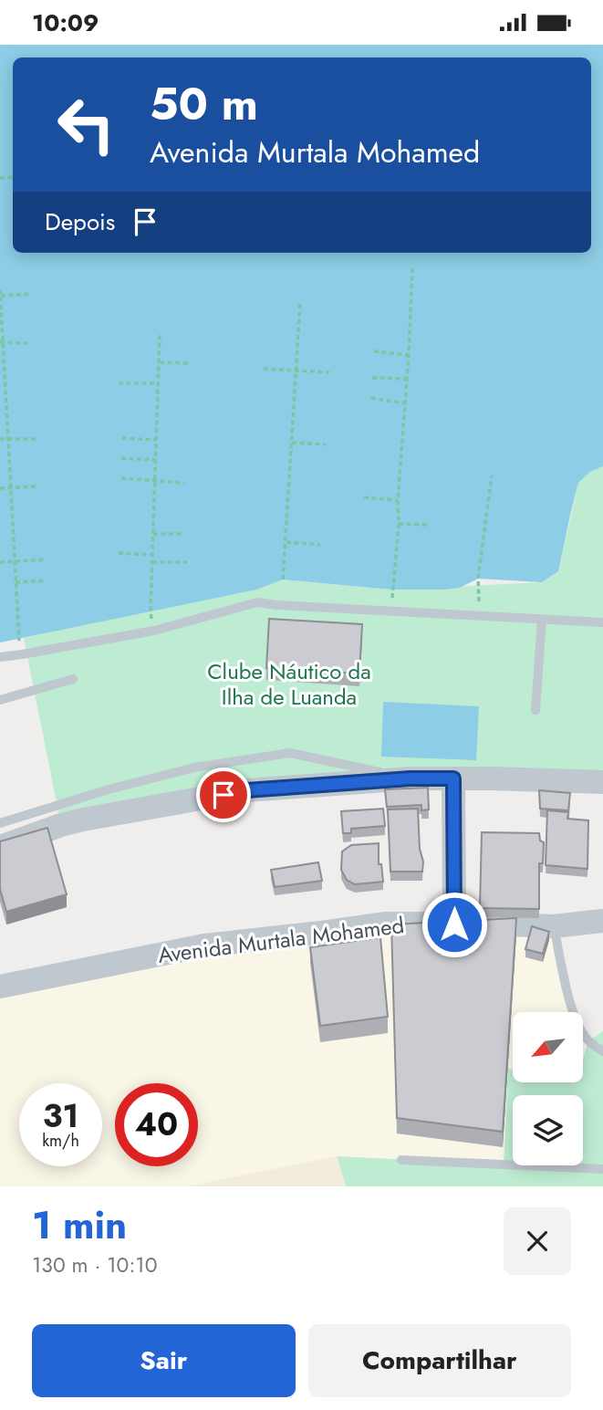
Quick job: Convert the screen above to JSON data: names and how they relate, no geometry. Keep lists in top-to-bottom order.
{
  "streets": {
    "street": ["Avenida Murtala Mohamed"]
  },
  "parks": ["Clube Náutico da Ilha de Luanda"],
  "north": "bottom left",
  "page": {
    "status": "10:09",
    "turn": ["50 m", "Avenida Murtala Mohamed"],
    "then": "Depois",
    "speed": "31 km/h",
    "limit": "40",
    "heading": ["1 min", "130 m · 10:10"],
    "buttons": ["Sair", "Compartilhar"]
  }
}
